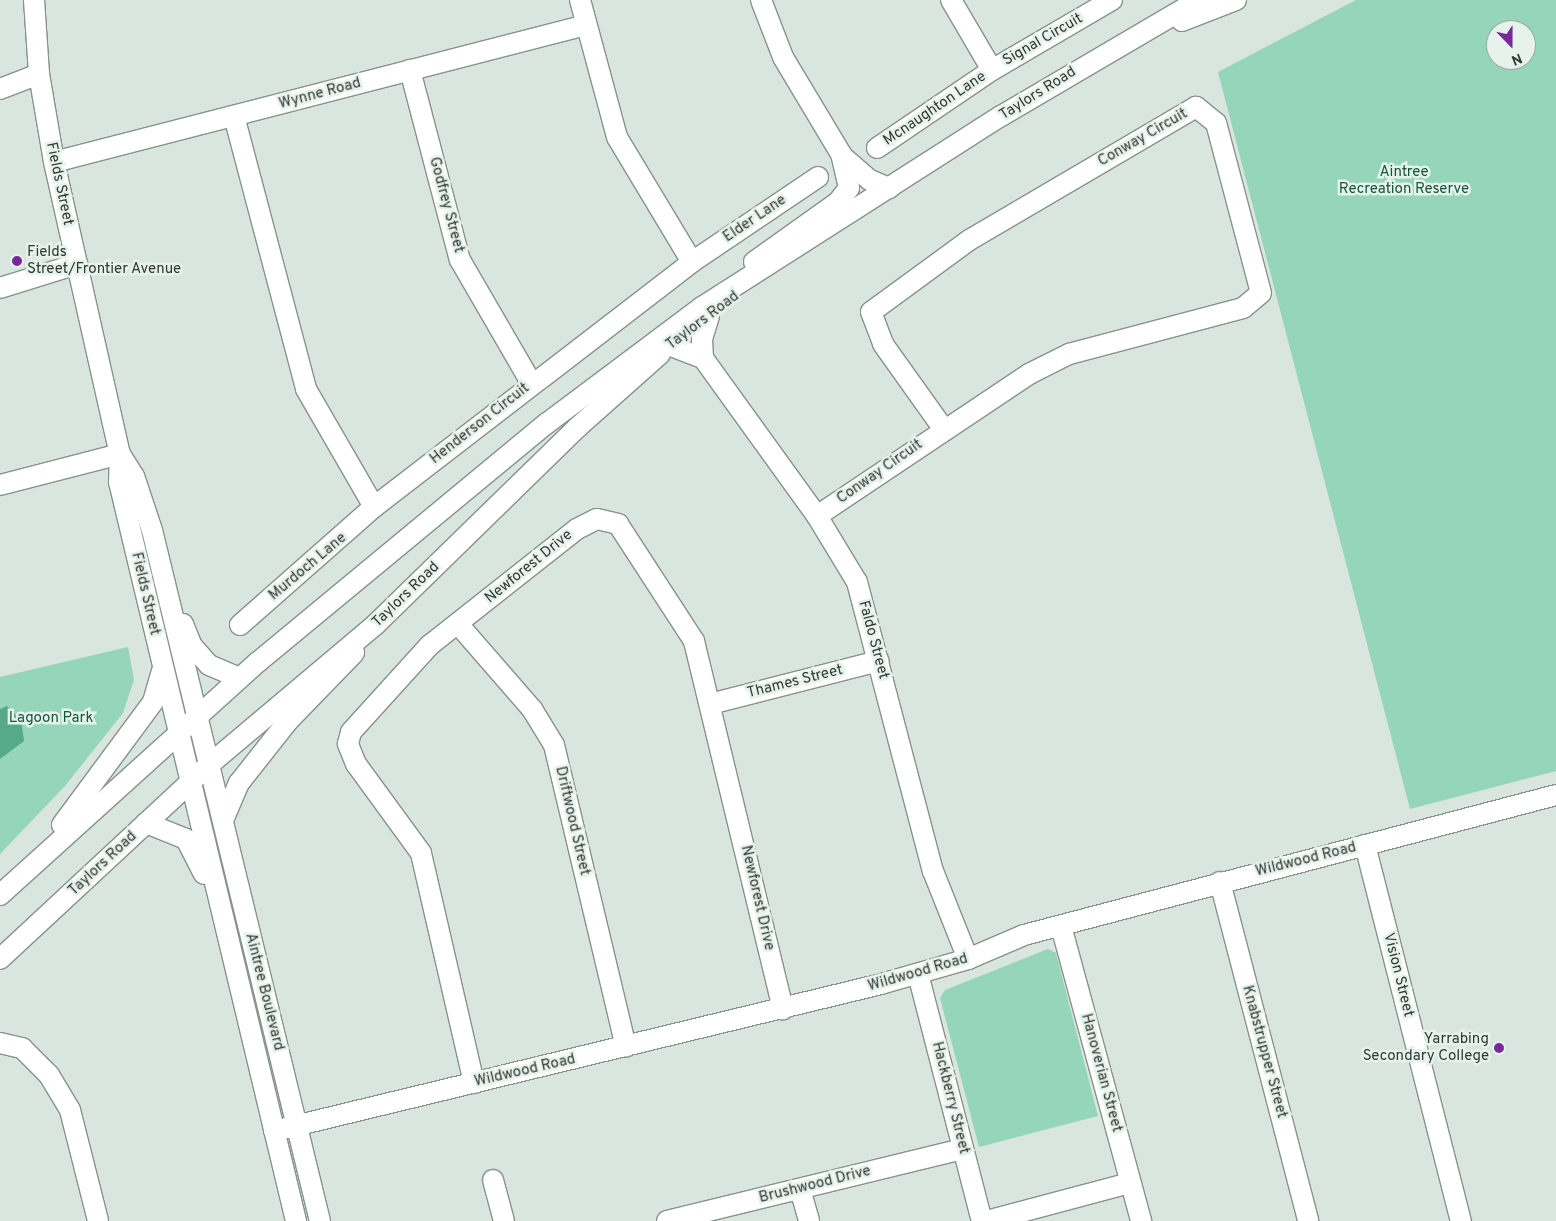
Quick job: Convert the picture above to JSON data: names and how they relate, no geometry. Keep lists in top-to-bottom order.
{
  "streets": {
    "street": [
      "Signal Circuit",
      "Wynne Road",
      "Taylors Road",
      "Mcnaughton Lane",
      "Conway Circuit",
      "Fields Street",
      "Godfrey Street",
      "Elder Lane",
      "Henderson Circuit",
      "Murdoch Lane",
      "Newforest Drive",
      "Faldo Street",
      "Thames Street",
      "Driftwood Street",
      "Wildwood Road",
      "Vision Street",
      "Aintree Boulevard",
      "Knabstrupper Street",
      "Hanoverian Street",
      "Hackberry Street",
      "Brushwood Drive"
    ]
  },
  "crossings": [
    ["Signal Circuit", "Mcnaughton Lane"],
    ["Wynne Road", "Fields Street"],
    ["Wynne Road", "Godfrey Street"],
    ["Taylors Road", "Fields Street"],
    ["Taylors Road", "Aintree Boulevard"],
    ["Conway Circuit", "Faldo Street"],
    ["Fields Street", "Aintree Boulevard"],
    ["Godfrey Street", "Henderson Circuit"],
    ["Elder Lane", "Henderson Circuit"],
    ["Henderson Circuit", "Murdoch Lane"],
    ["Newforest Drive", "Thames Street"],
    ["Newforest Drive", "Driftwood Street"],
    ["Newforest Drive", "Wildwood Road"],
    ["Faldo Street", "Thames Street"],
    ["Faldo Street", "Wildwood Road"],
    ["Driftwood Street", "Wildwood Road"],
    ["Wildwood Road", "Vision Street"],
    ["Wildwood Road", "Aintree Boulevard"],
    ["Wildwood Road", "Knabstrupper Street"],
    ["Wildwood Road", "Hanoverian Street"],
    ["Wildwood Road", "Hackberry Street"],
    ["Hackberry Street", "Brushwood Drive"]
  ],
  "parks": ["Aintree Recreation Reserve", "Lagoon Park"],
  "places": ["Fields Street/Frontier Avenue", "Yarrabing Secondary College"],
  "north": "bottom"
}
